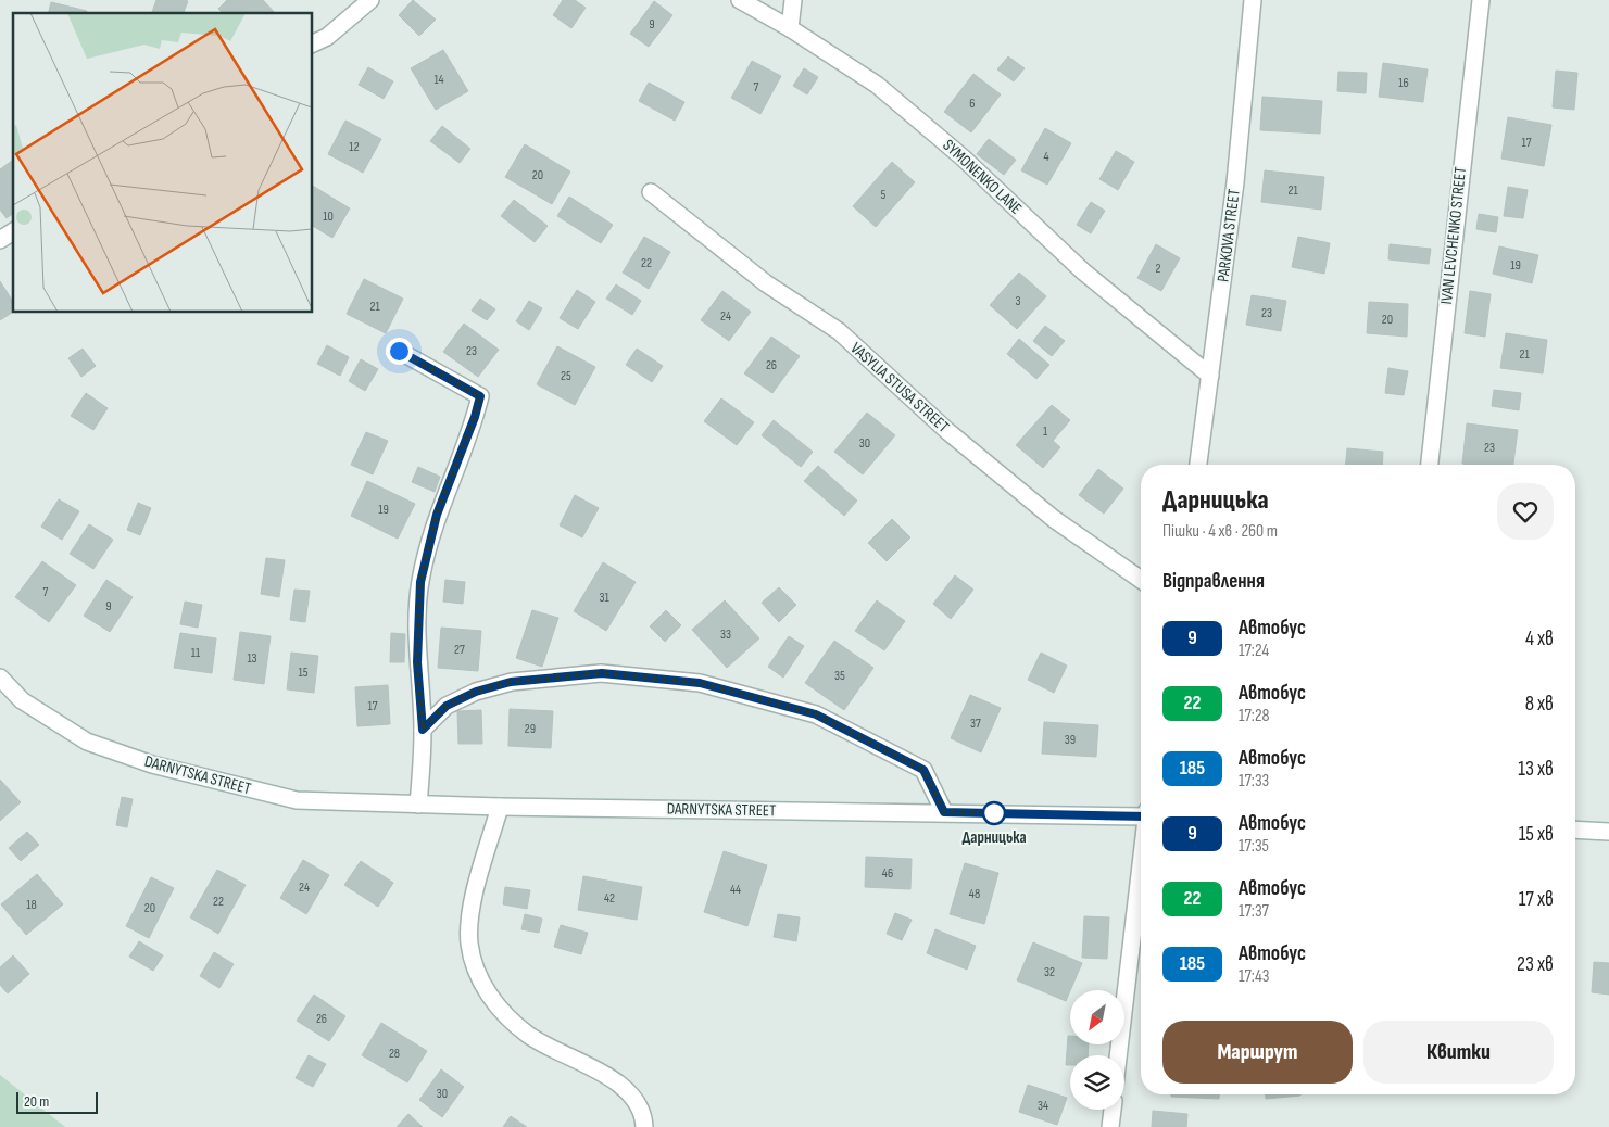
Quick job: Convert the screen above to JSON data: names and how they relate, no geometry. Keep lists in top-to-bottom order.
{
  "streets": {
    "street": [
      "SYMONENKO LANE",
      "PARKOVA STREET",
      "IVAN LEVCHENKO STREET",
      "VASYLIA STUSA STREET",
      "DARNYTSKA STREET"
    ]
  },
  "crossings": [
    ["SYMONENKO LANE", "PARKOVA STREET"]
  ],
  "places": ["Дарницька"],
  "lines": ["bus line 9"],
  "house_numbers": [
    "9",
    "14",
    "16",
    "7",
    "6",
    "17",
    "12",
    "4",
    "20",
    "21",
    "5",
    "10",
    "22",
    "19",
    "2",
    "3",
    "21",
    "23",
    "24",
    "20",
    "23",
    "21",
    "26",
    "25",
    "1",
    "30",
    "23",
    "19",
    "7",
    "31",
    "9",
    "33",
    "27",
    "11",
    "13",
    "15",
    "35",
    "17",
    "37",
    "29",
    "39",
    "46",
    "24",
    "44",
    "48",
    "42",
    "22",
    "18",
    "20",
    "32",
    "26",
    "28",
    "30",
    "34"
  ],
  "scale_bar": "20 m",
  "north": "bottom left",
  "page": {
    "heading": [
      ["Дарницька", "Пішки · 4 хв · 260 m"],
      "Відправлення"
    ],
    "list": [
      {
        "mark": "9",
        "name": "Автобус",
        "note": "17:24",
        "value": "4 хв"
      },
      {
        "mark": "22",
        "name": "Автобус",
        "note": "17:28",
        "value": "8 хв"
      },
      {
        "mark": "185",
        "name": "Автобус",
        "note": "17:33",
        "value": "13 хв"
      },
      {
        "mark": "9",
        "name": "Автобус",
        "note": "17:35",
        "value": "15 хв"
      },
      {
        "mark": "22",
        "name": "Автобус",
        "note": "17:37",
        "value": "17 хв"
      },
      {
        "mark": "185",
        "name": "Автобус",
        "note": "17:43",
        "value": "23 хв"
      }
    ],
    "buttons": ["Маршрут", "Квитки"],
    "scale": "20 m"
  }
}
